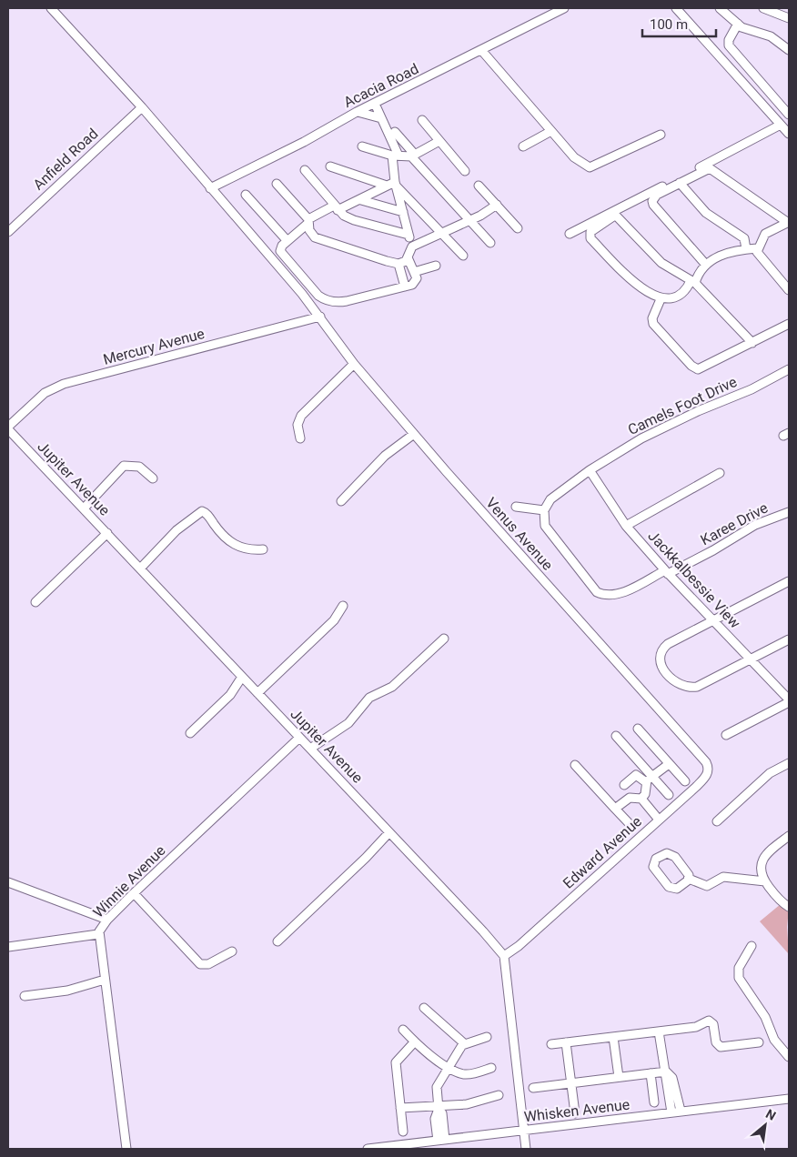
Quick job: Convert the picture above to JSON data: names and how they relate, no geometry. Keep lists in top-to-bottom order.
{
  "streets": {
    "street": [
      "Acacia Road",
      "Anfield Road",
      "Mercury Avenue",
      "Camels Foot Drive",
      "Jupiter Avenue",
      "Karee Drive",
      "Venus Avenue",
      "Jackkalbessie View",
      "Edward Avenue",
      "Winnie Avenue",
      "Whisken Avenue"
    ]
  },
  "crossings": [
    ["Acacia Road", "Venus Avenue"],
    ["Anfield Road", "Venus Avenue"],
    ["Mercury Avenue", "Jupiter Avenue"],
    ["Mercury Avenue", "Venus Avenue"],
    ["Camels Foot Drive", "Karee Drive"],
    ["Camels Foot Drive", "Jackkalbessie View"],
    ["Jupiter Avenue", "Edward Avenue"],
    ["Jupiter Avenue", "Winnie Avenue"],
    ["Karee Drive", "Jackkalbessie View"],
    ["Venus Avenue", "Edward Avenue"]
  ],
  "scale_bar": "100 m",
  "north": "top right"
}
